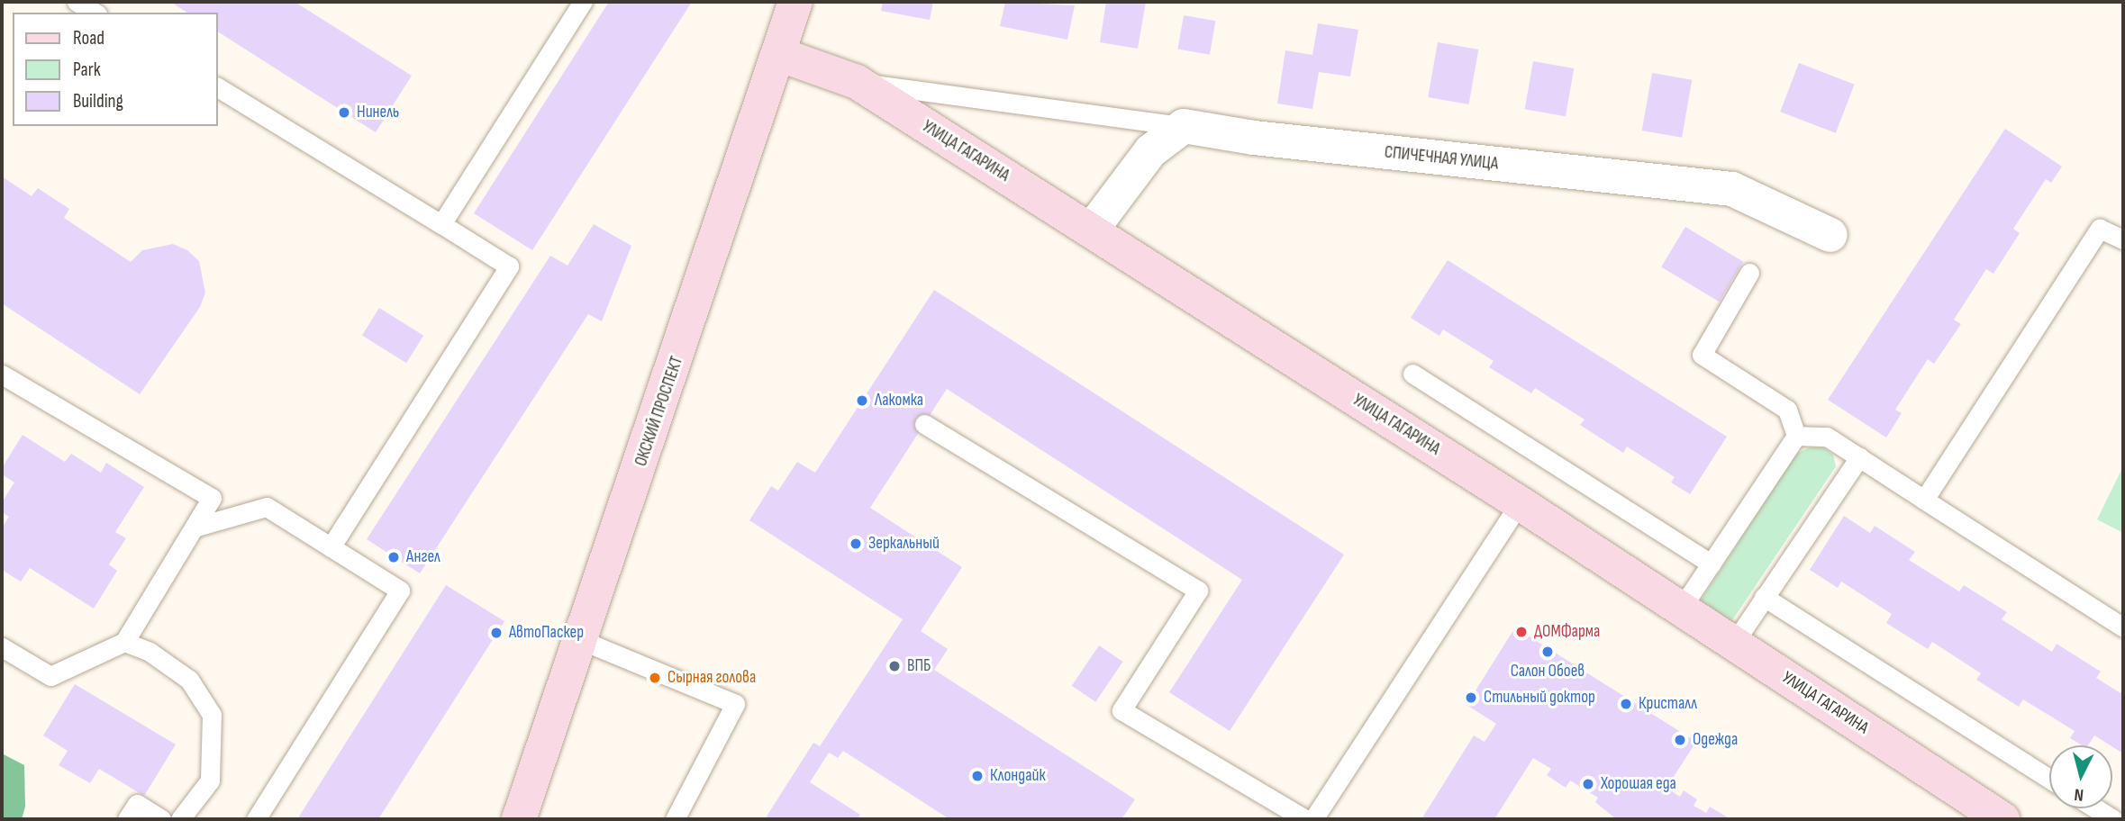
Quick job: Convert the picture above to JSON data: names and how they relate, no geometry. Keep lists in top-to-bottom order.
{
  "streets": {
    "street": ["УЛИЦА ГАГАРИНА", "СПИЧЕЧНАЯ УЛИЦА", "ОКСКИЙ ПРОСПЕКТ"]
  },
  "crossings": [
    ["УЛИЦА ГАГАРИНА", "ОКСКИЙ ПРОСПЕКТ"]
  ],
  "places": [
    "Нинель",
    "Лакомка",
    "Зеркальный",
    "Ангел",
    "ДОМФарма",
    "АвтоПаскер",
    "Салон Обоев",
    "ВПБ",
    "Сырная голова",
    "Стильный доктор",
    "Кристалл",
    "Одежда",
    "Клондайк",
    "Хорошая еда"
  ],
  "legend": ["Road", "Park", "Building"],
  "north": "bottom"
}
